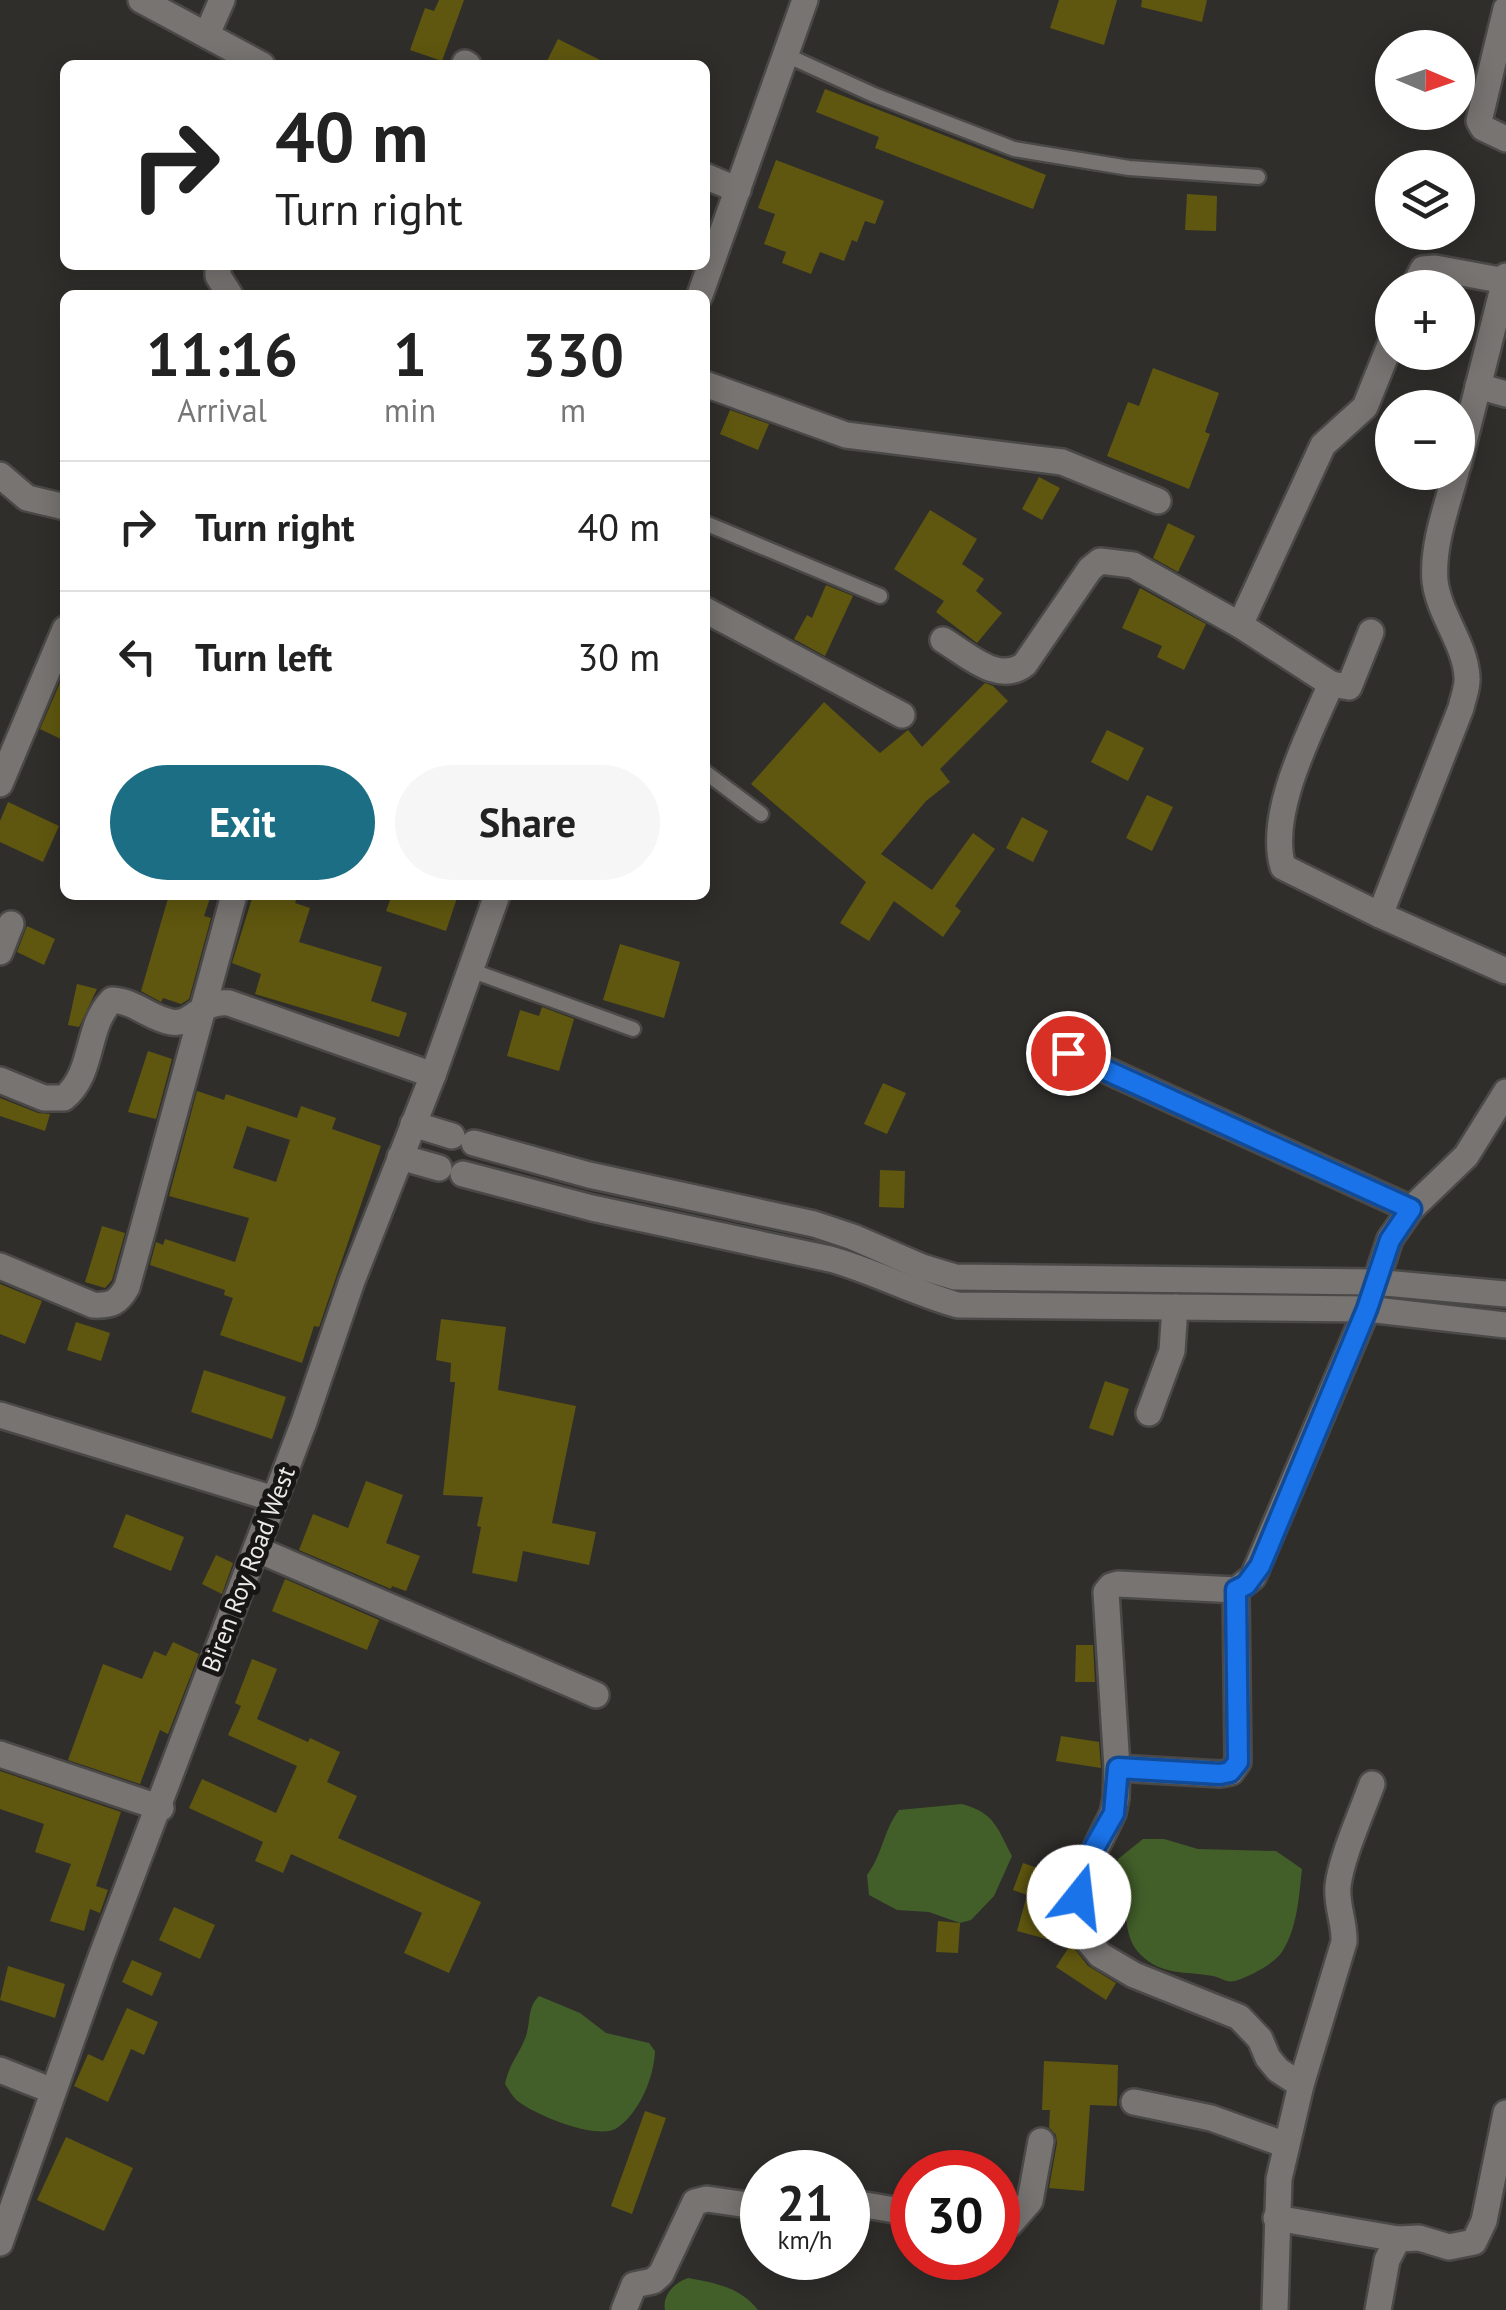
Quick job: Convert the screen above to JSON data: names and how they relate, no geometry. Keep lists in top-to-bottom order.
{
  "streets": {
    "street": ["Biren Roy Road West"]
  },
  "north": "right",
  "page": {
    "map_buttons": ["+", "−"],
    "turn": ["40 m", "Turn right"],
    "eta": [
      "11:16",
      "Arrival",
      "1",
      "min",
      "330",
      "m"
    ],
    "list": [
      {
        "name": "Turn right",
        "value": "40 m"
      },
      {
        "name": "Turn left",
        "value": "30 m"
      }
    ],
    "buttons": ["Exit", "Share"],
    "speed": "21 km/h",
    "limit": "30"
  }
}
